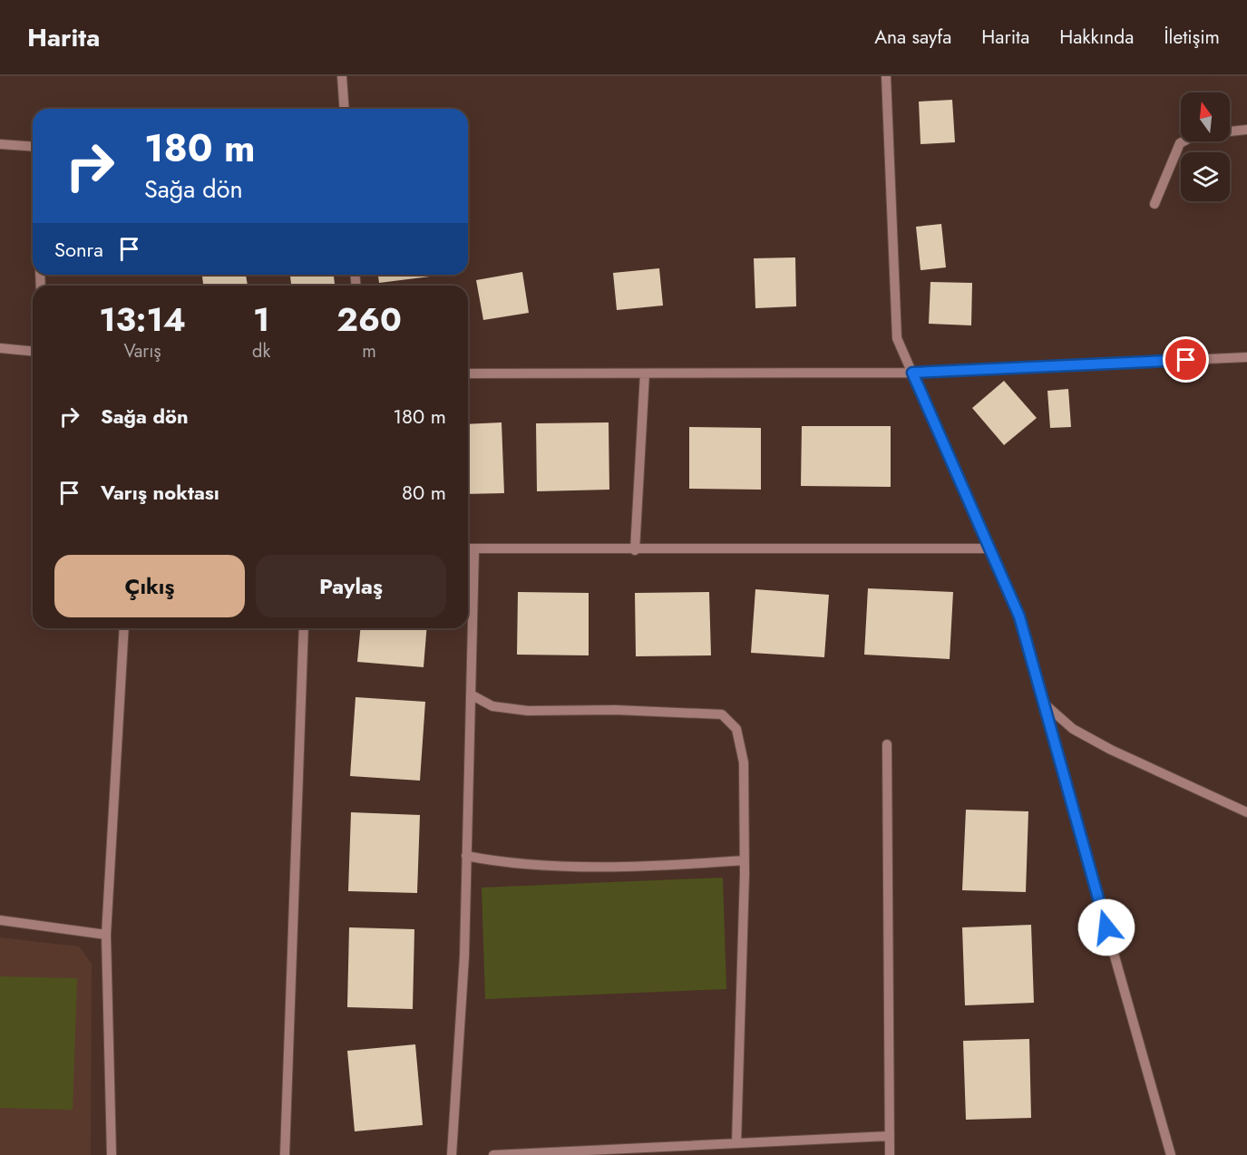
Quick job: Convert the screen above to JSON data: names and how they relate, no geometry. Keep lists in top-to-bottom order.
{
  "north": "top",
  "page": {
    "header": "Harita",
    "nav": [
      "Ana sayfa",
      "Harita",
      "Hakkında",
      "İletişim"
    ],
    "turn": ["180 m", "Sağa dön"],
    "then": "Sonra",
    "eta": [
      "13:14",
      "Varış",
      "1",
      "dk",
      "260",
      "m"
    ],
    "list": [
      {
        "name": "Sağa dön",
        "value": "180 m"
      },
      {
        "name": "Varış noktası",
        "value": "80 m"
      }
    ],
    "buttons": ["Çıkış", "Paylaş"]
  }
}
